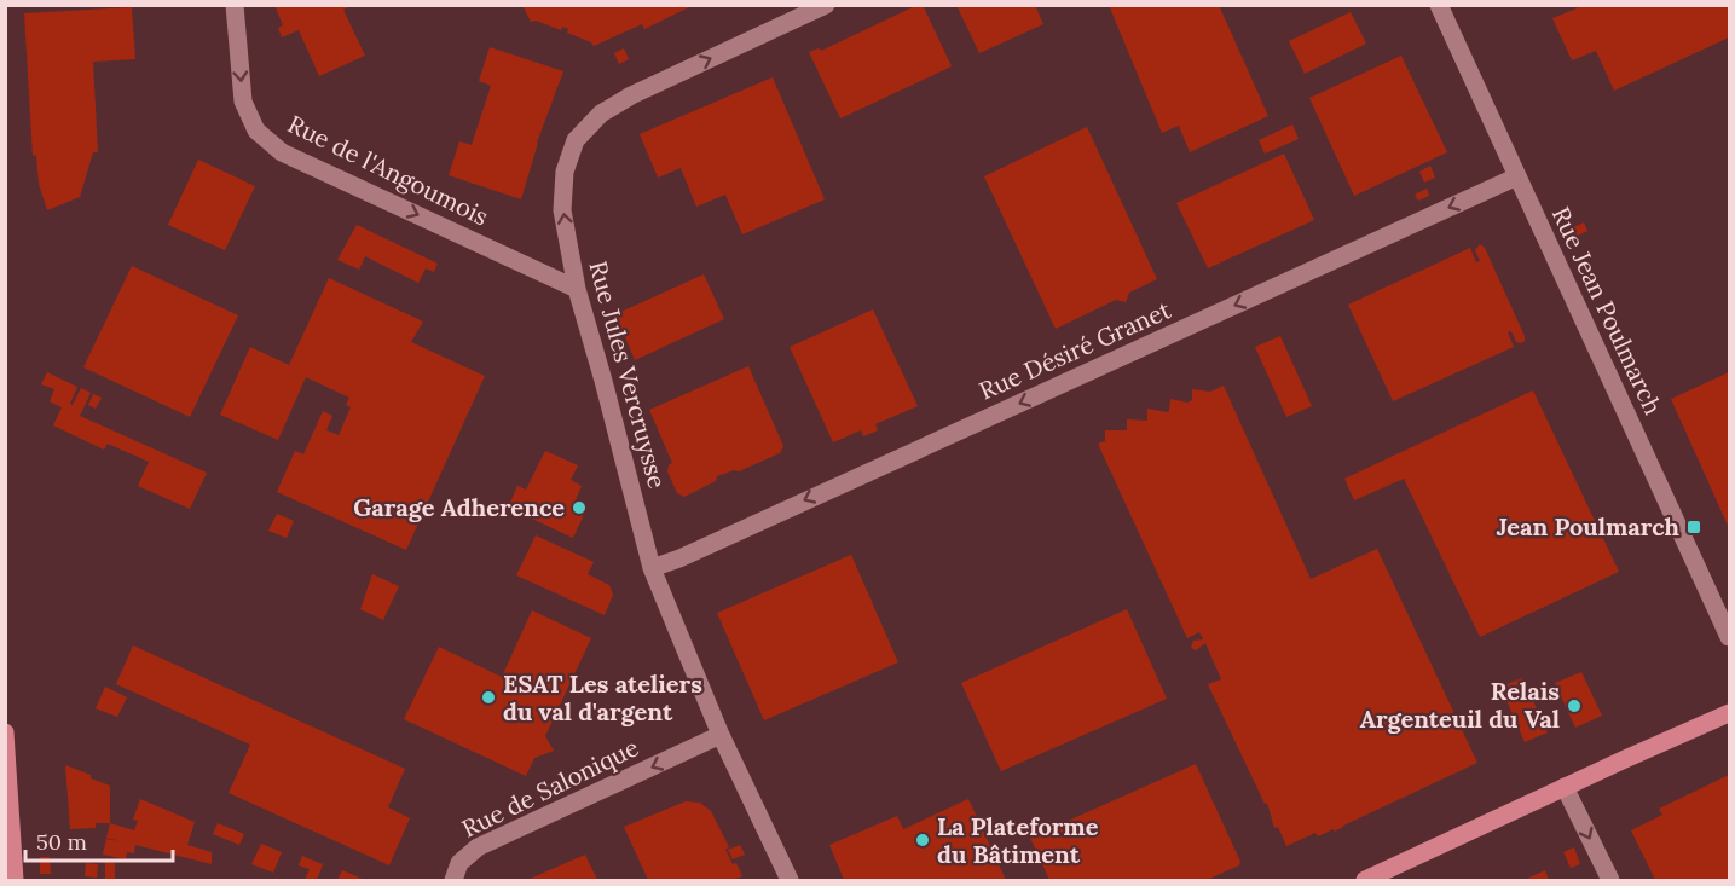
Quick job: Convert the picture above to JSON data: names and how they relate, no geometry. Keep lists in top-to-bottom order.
{
  "streets": {
    "street": [
      "Rue de l'Angoumois",
      "Rue Jean Poulmarch",
      "Rue Désiré Granet",
      "Rue Jules Vercruysse",
      "Rue de Salonique"
    ]
  },
  "crossings": [
    ["Rue de l'Angoumois", "Rue Jules Vercruysse"],
    ["Rue Jean Poulmarch", "Rue Désiré Granet"],
    ["Rue Désiré Granet", "Rue Jules Vercruysse"],
    ["Rue Jules Vercruysse", "Rue de Salonique"]
  ],
  "one_way": [
    "Rue de l'Angoumois",
    "Rue Désiré Granet",
    "Rue Jules Vercruysse",
    "Rue de Salonique"
  ],
  "places": {
    "other": [
      "Garage Adherence",
      "ESAT Les ateliers du val d'argent",
      "Relais Argenteuil du Val",
      "La Plateforme du Bâtiment"
    ],
    "transit": ["Jean Poulmarch"]
  },
  "scale_bar": "50 m"
}
